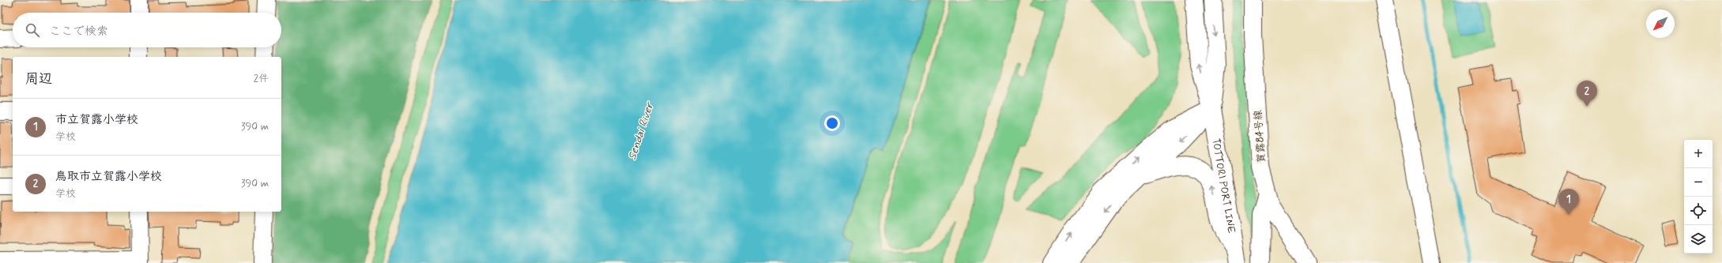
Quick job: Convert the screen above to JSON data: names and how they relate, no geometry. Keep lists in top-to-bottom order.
{
  "streets": {
    "street": ["賀露84号線", "TOTTORI PORT LINE"]
  },
  "water": ["Sendai River"],
  "north": "bottom left",
  "page": {
    "search": "ここで検索",
    "heading": ["周辺", "2件"],
    "pins": ["2", "1"],
    "list": [
      {
        "mark": "1",
        "name": "市立賀露小学校",
        "note": "学校",
        "value": "390 m"
      },
      {
        "mark": "2",
        "name": "鳥取市立賀露小学校",
        "note": "学校",
        "value": "390 m"
      }
    ],
    "map_buttons": ["+", "−"]
  }
}
